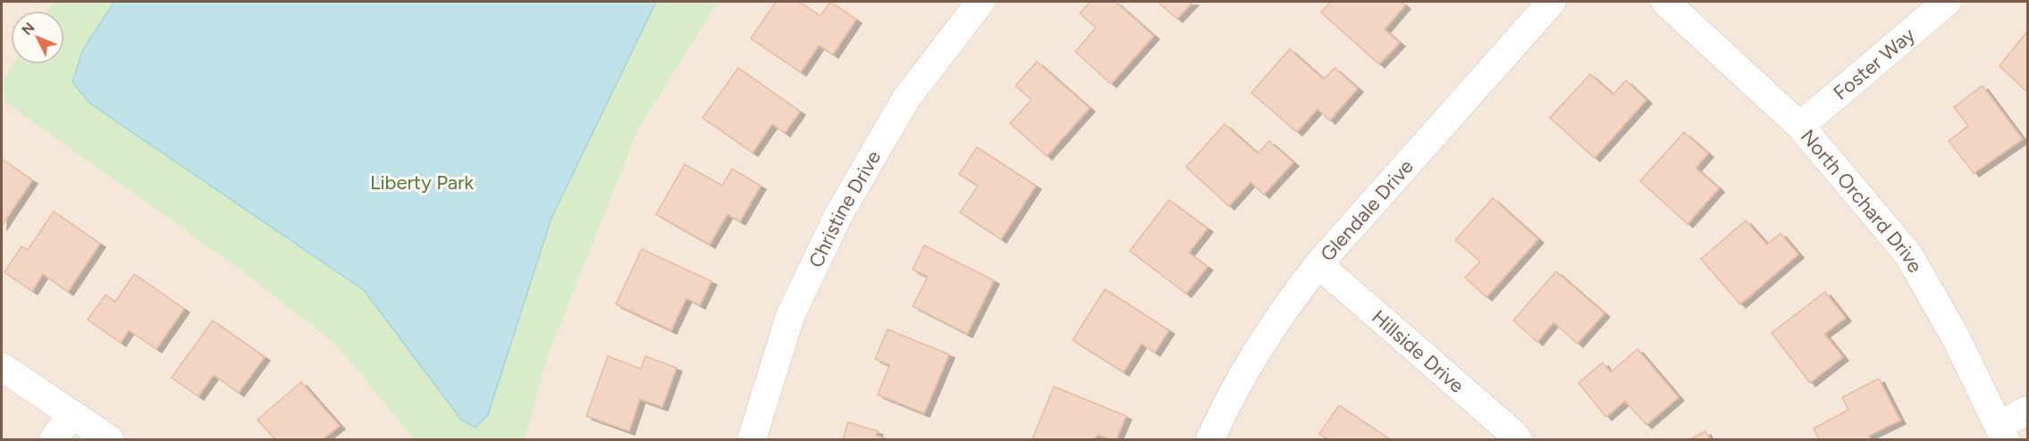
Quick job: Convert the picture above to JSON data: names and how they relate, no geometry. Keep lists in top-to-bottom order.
{
  "streets": {
    "street": [
      "Foster Way",
      "North Orchard Drive",
      "Christine Drive",
      "Glendale Drive",
      "Hillside Drive"
    ]
  },
  "crossings": [
    ["Foster Way", "North Orchard Drive"],
    ["Glendale Drive", "Hillside Drive"]
  ],
  "parks": ["Liberty Park"],
  "north": "top left"
}
